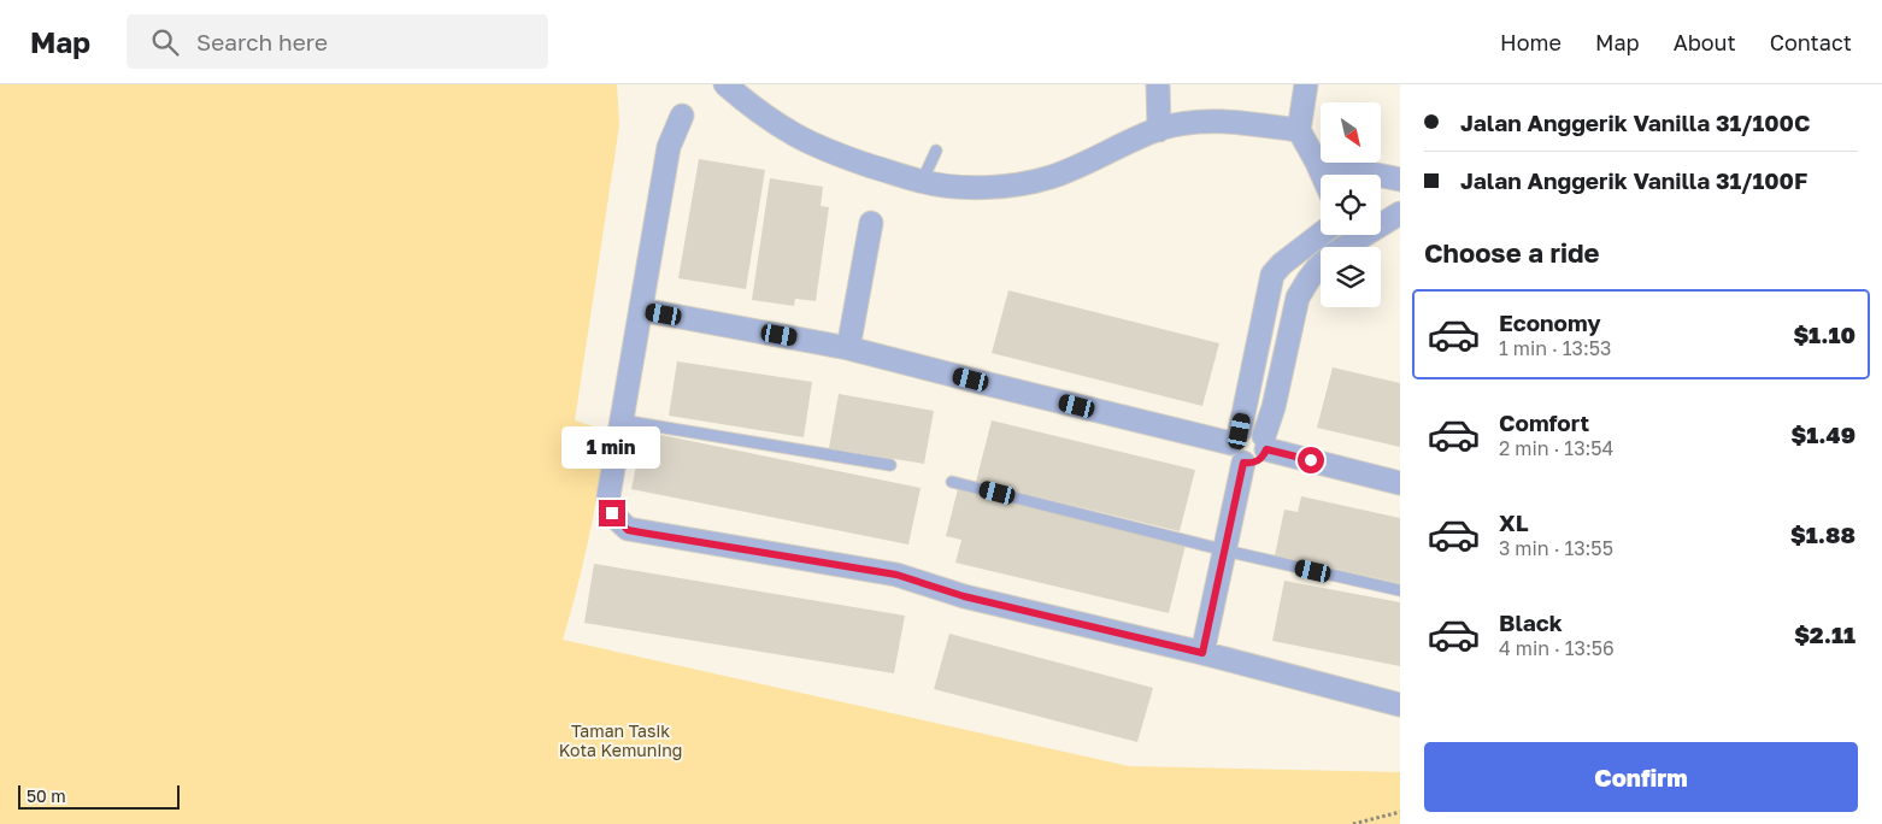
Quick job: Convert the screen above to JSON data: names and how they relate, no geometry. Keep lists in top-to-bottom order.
{
  "parks": ["Taman Tasik Kota Kemuning"],
  "scale_bar": "50 m",
  "north": "bottom right",
  "page": {
    "header": "Map",
    "search": "Search here",
    "nav": [
      "Home",
      "Map",
      "About",
      "Contact"
    ],
    "banner": ["Jalan Anggerik Vanilla 31/100C", "Jalan Anggerik Vanilla 31/100F"],
    "heading": "Choose a ride",
    "list": [
      {
        "name": "Economy",
        "note": "1 min · 13:53",
        "value": "$1.10"
      },
      {
        "name": "Comfort",
        "note": "2 min · 13:54",
        "value": "$1.49"
      },
      {
        "name": "XL",
        "note": "3 min · 13:55",
        "value": "$1.88"
      },
      {
        "name": "Black",
        "note": "4 min · 13:56",
        "value": "$2.11"
      }
    ],
    "bubble": "1 min",
    "buttons": "Confirm",
    "scale": "50 m"
  }
}
